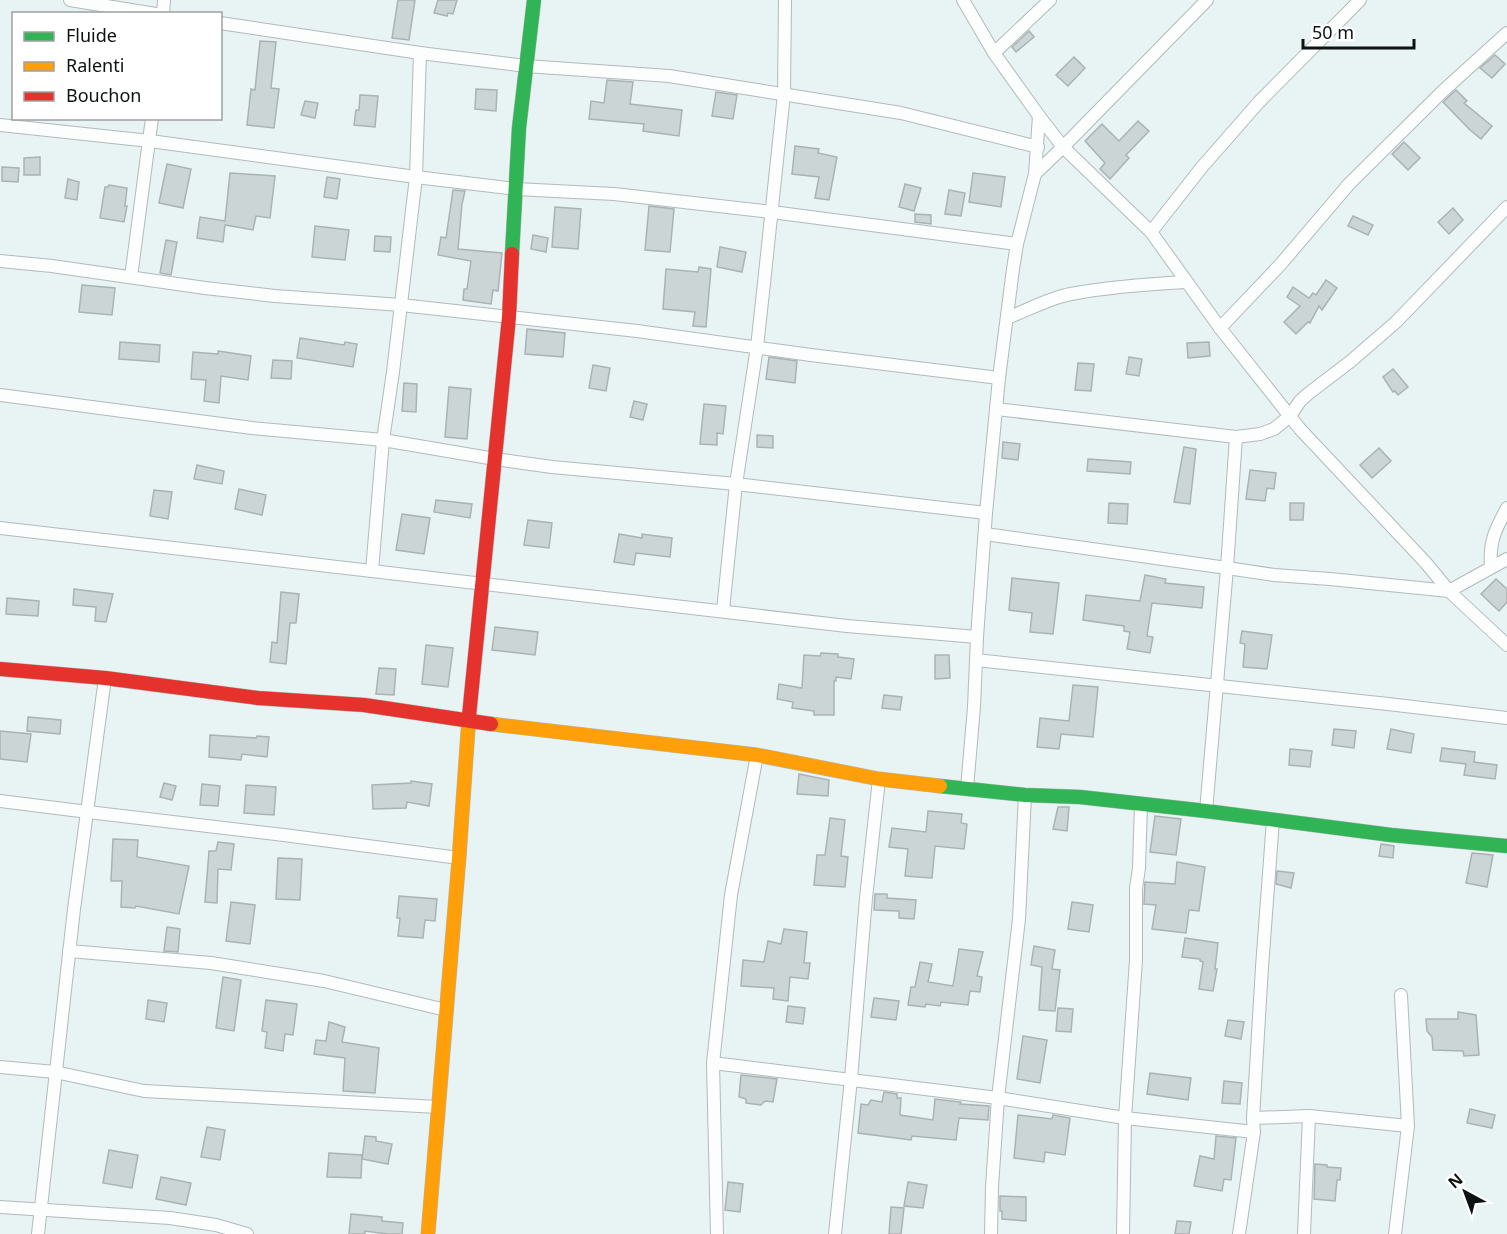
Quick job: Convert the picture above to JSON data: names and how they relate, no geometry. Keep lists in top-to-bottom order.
{
  "legend": ["Fluide", "Ralenti", "Bouchon"],
  "scale_bar": "50 m",
  "north": "top left"
}
